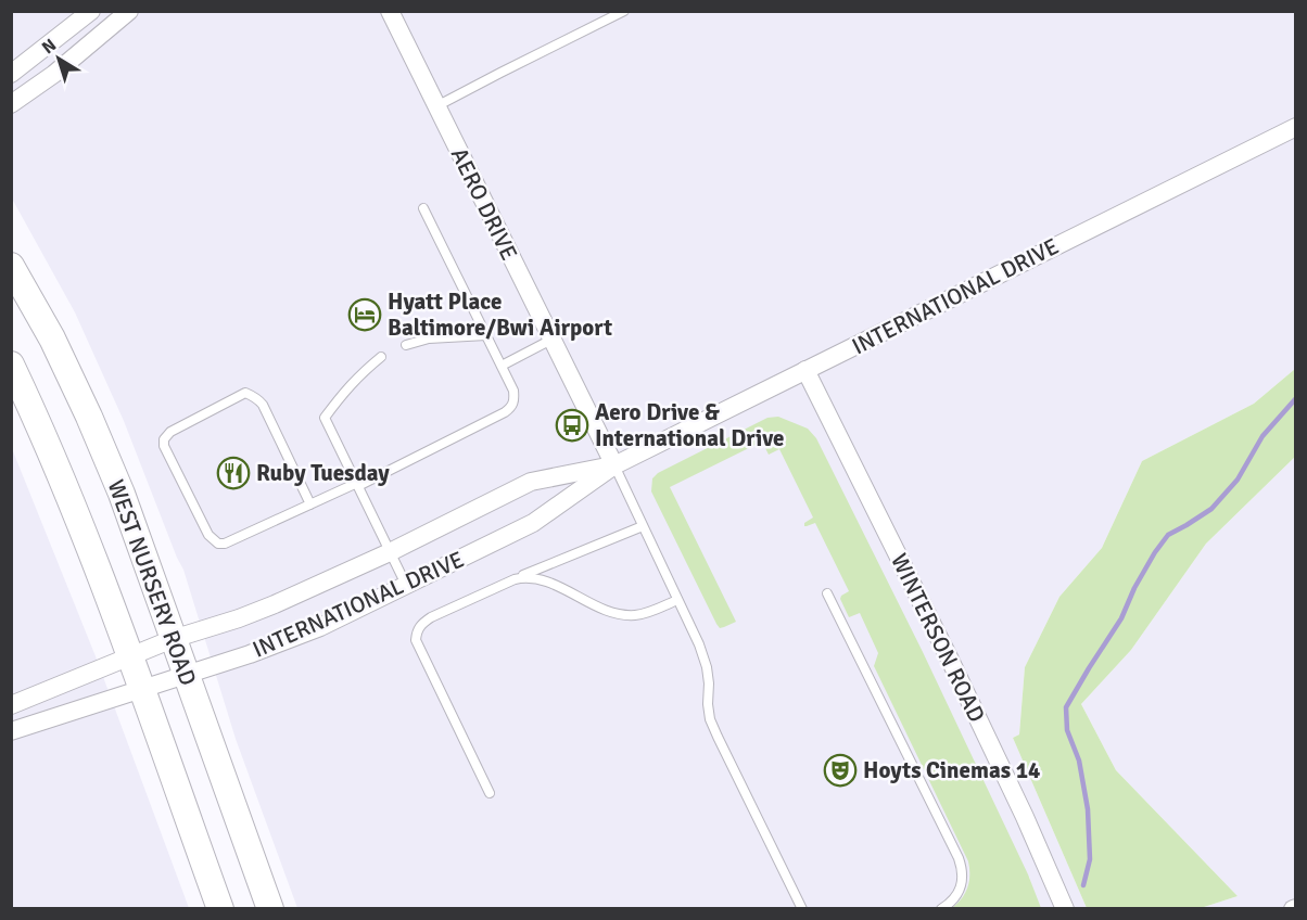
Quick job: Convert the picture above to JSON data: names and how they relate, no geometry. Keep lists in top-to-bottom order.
{
  "streets": {
    "main road": ["WEST NURSERY ROAD"],
    "street": ["AERO DRIVE", "INTERNATIONAL DRIVE", "WINTERSON ROAD"]
  },
  "crossings": [
    ["AERO DRIVE", "INTERNATIONAL DRIVE"],
    ["INTERNATIONAL DRIVE", "WEST NURSERY ROAD"],
    ["INTERNATIONAL DRIVE", "WINTERSON ROAD"]
  ],
  "places": {
    "hotel": ["Hyatt Place Baltimore/Bwi Airport"],
    "bus stop": ["Aero Drive & International Drive"],
    "restaurant": ["Ruby Tuesday"],
    "theatre": ["Hoyts Cinemas 14"]
  },
  "north": "top left"
}
